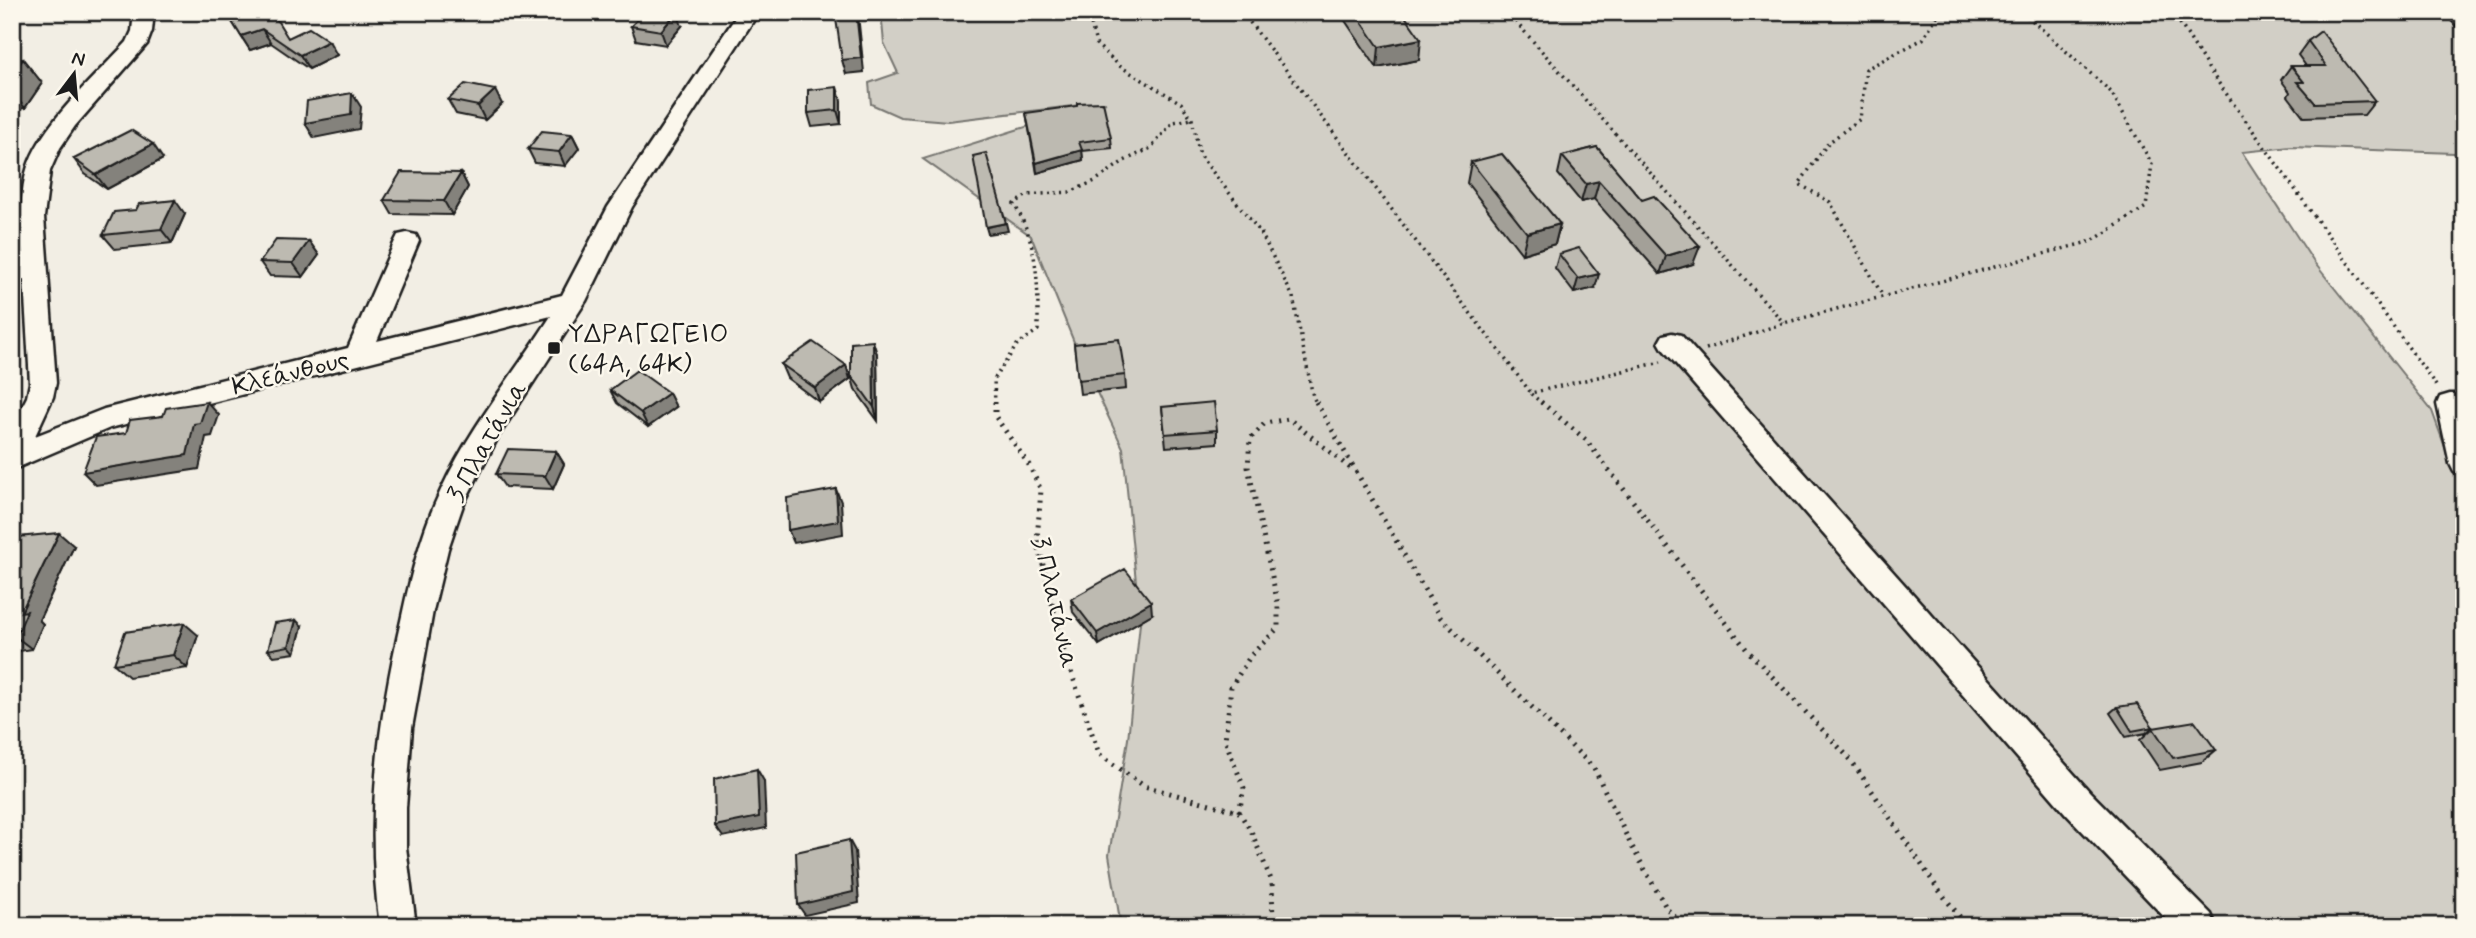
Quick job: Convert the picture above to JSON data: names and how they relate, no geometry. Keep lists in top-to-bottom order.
{
  "streets": {
    "street": ["Κλεάνθους", "3 Πλατάνια"]
  },
  "crossings": [
    ["Κλεάνθους", "3 Πλατάνια"]
  ],
  "places": {
    "transit": ["ΥΔΡΑΓΩΓΕΙΟ (64Α, 64Κ)"]
  },
  "north": "top"
}
